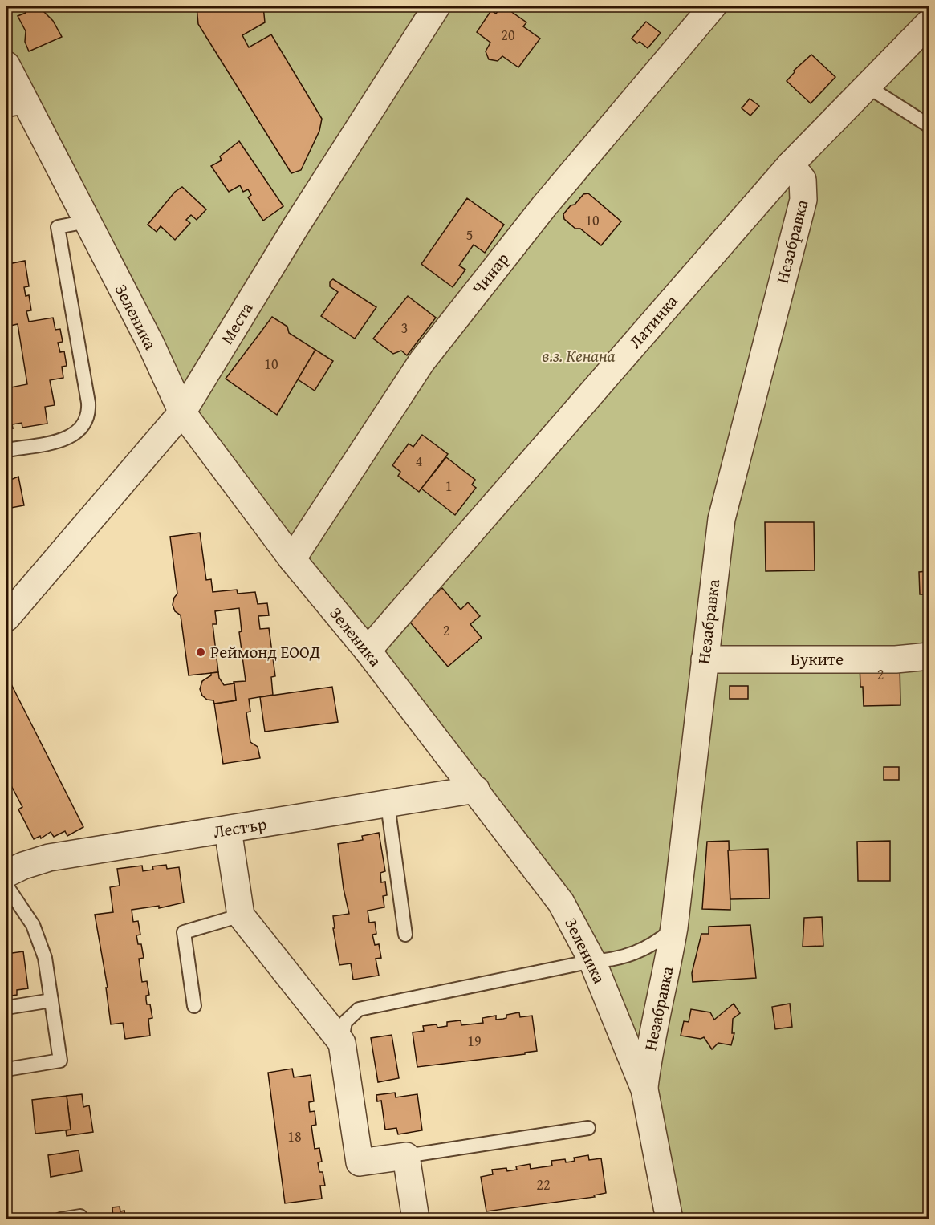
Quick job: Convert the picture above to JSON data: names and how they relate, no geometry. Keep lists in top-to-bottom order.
{
  "streets": {
    "street": [
      "Незабравка",
      "Чинар",
      "Зеленика",
      "Латинка",
      "Места",
      "Буките",
      "Лестър"
    ]
  },
  "crossings": [
    ["Незабравка", "Зеленика"],
    ["Незабравка", "Латинка"],
    ["Незабравка", "Буките"],
    ["Чинар", "Зеленика"],
    ["Зеленика", "Латинка"],
    ["Зеленика", "Места"],
    ["Зеленика", "Лестър"]
  ],
  "parks": ["в.з. Кенана"],
  "places": ["Реймонд ЕООД"],
  "house_numbers": [
    "20",
    "10",
    "5",
    "3",
    "10",
    "4",
    "1",
    "2",
    "2",
    "19",
    "18",
    "22"
  ]
}
